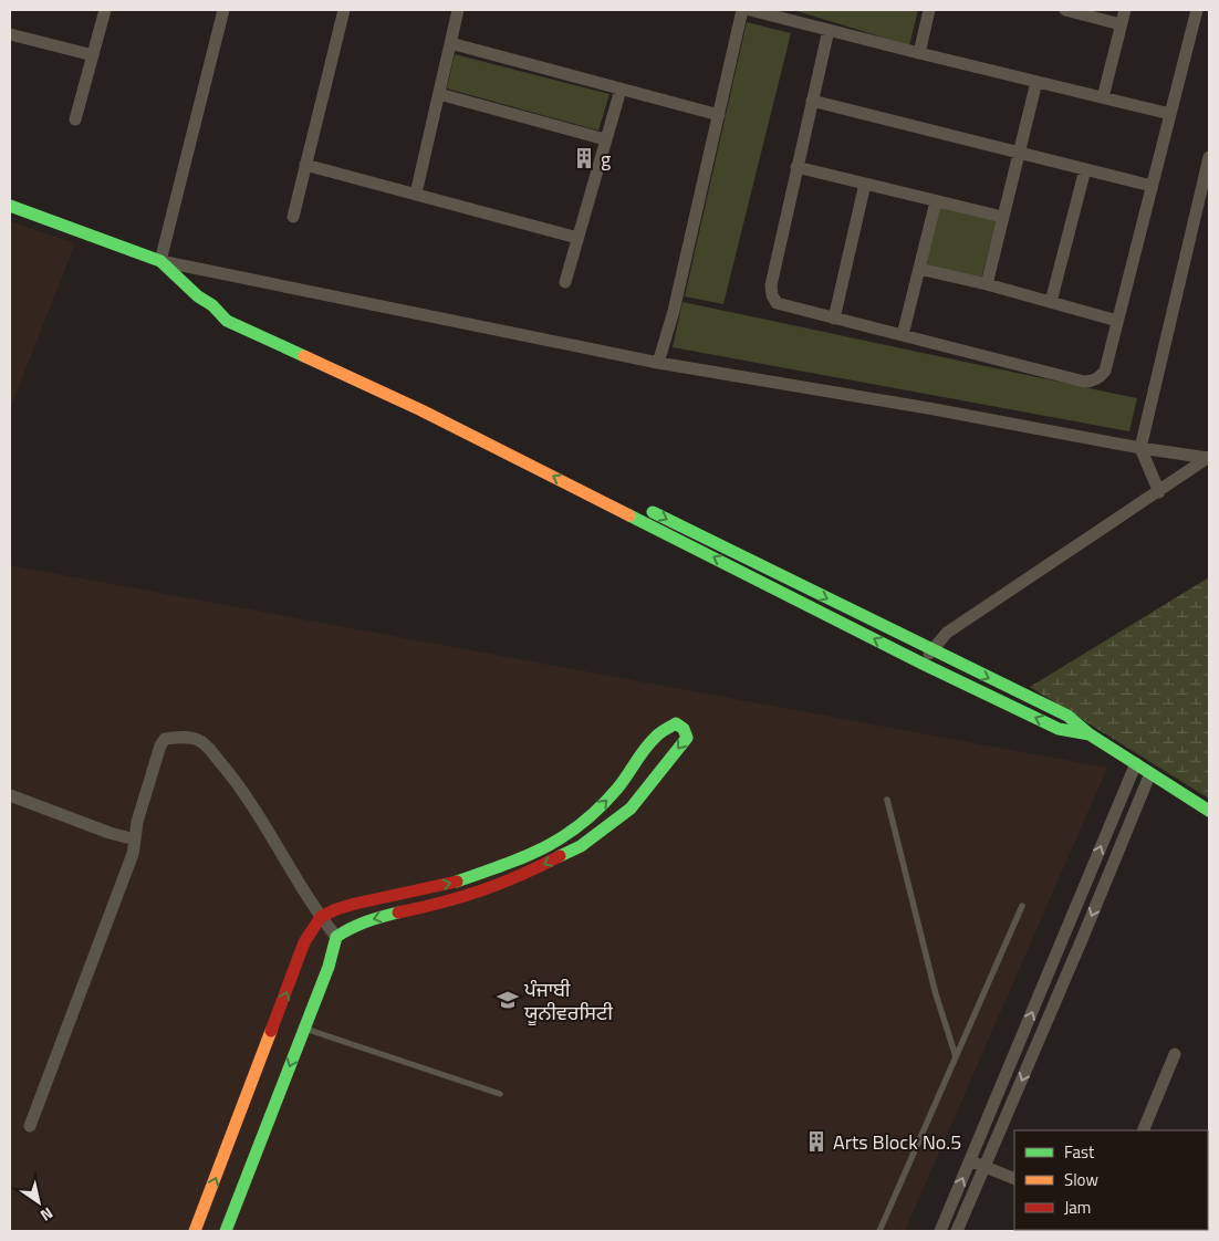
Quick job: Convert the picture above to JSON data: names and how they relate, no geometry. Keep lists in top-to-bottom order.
{
  "places": {
    "building": ["g", "Arts Block No.5"],
    "school or university": ["ਪੰਜਾਬੀ ਯੂਨੀਵਰਸਿਟੀ"]
  },
  "legend": ["Fast", "Slow", "Jam"],
  "north": "bottom right"
}
